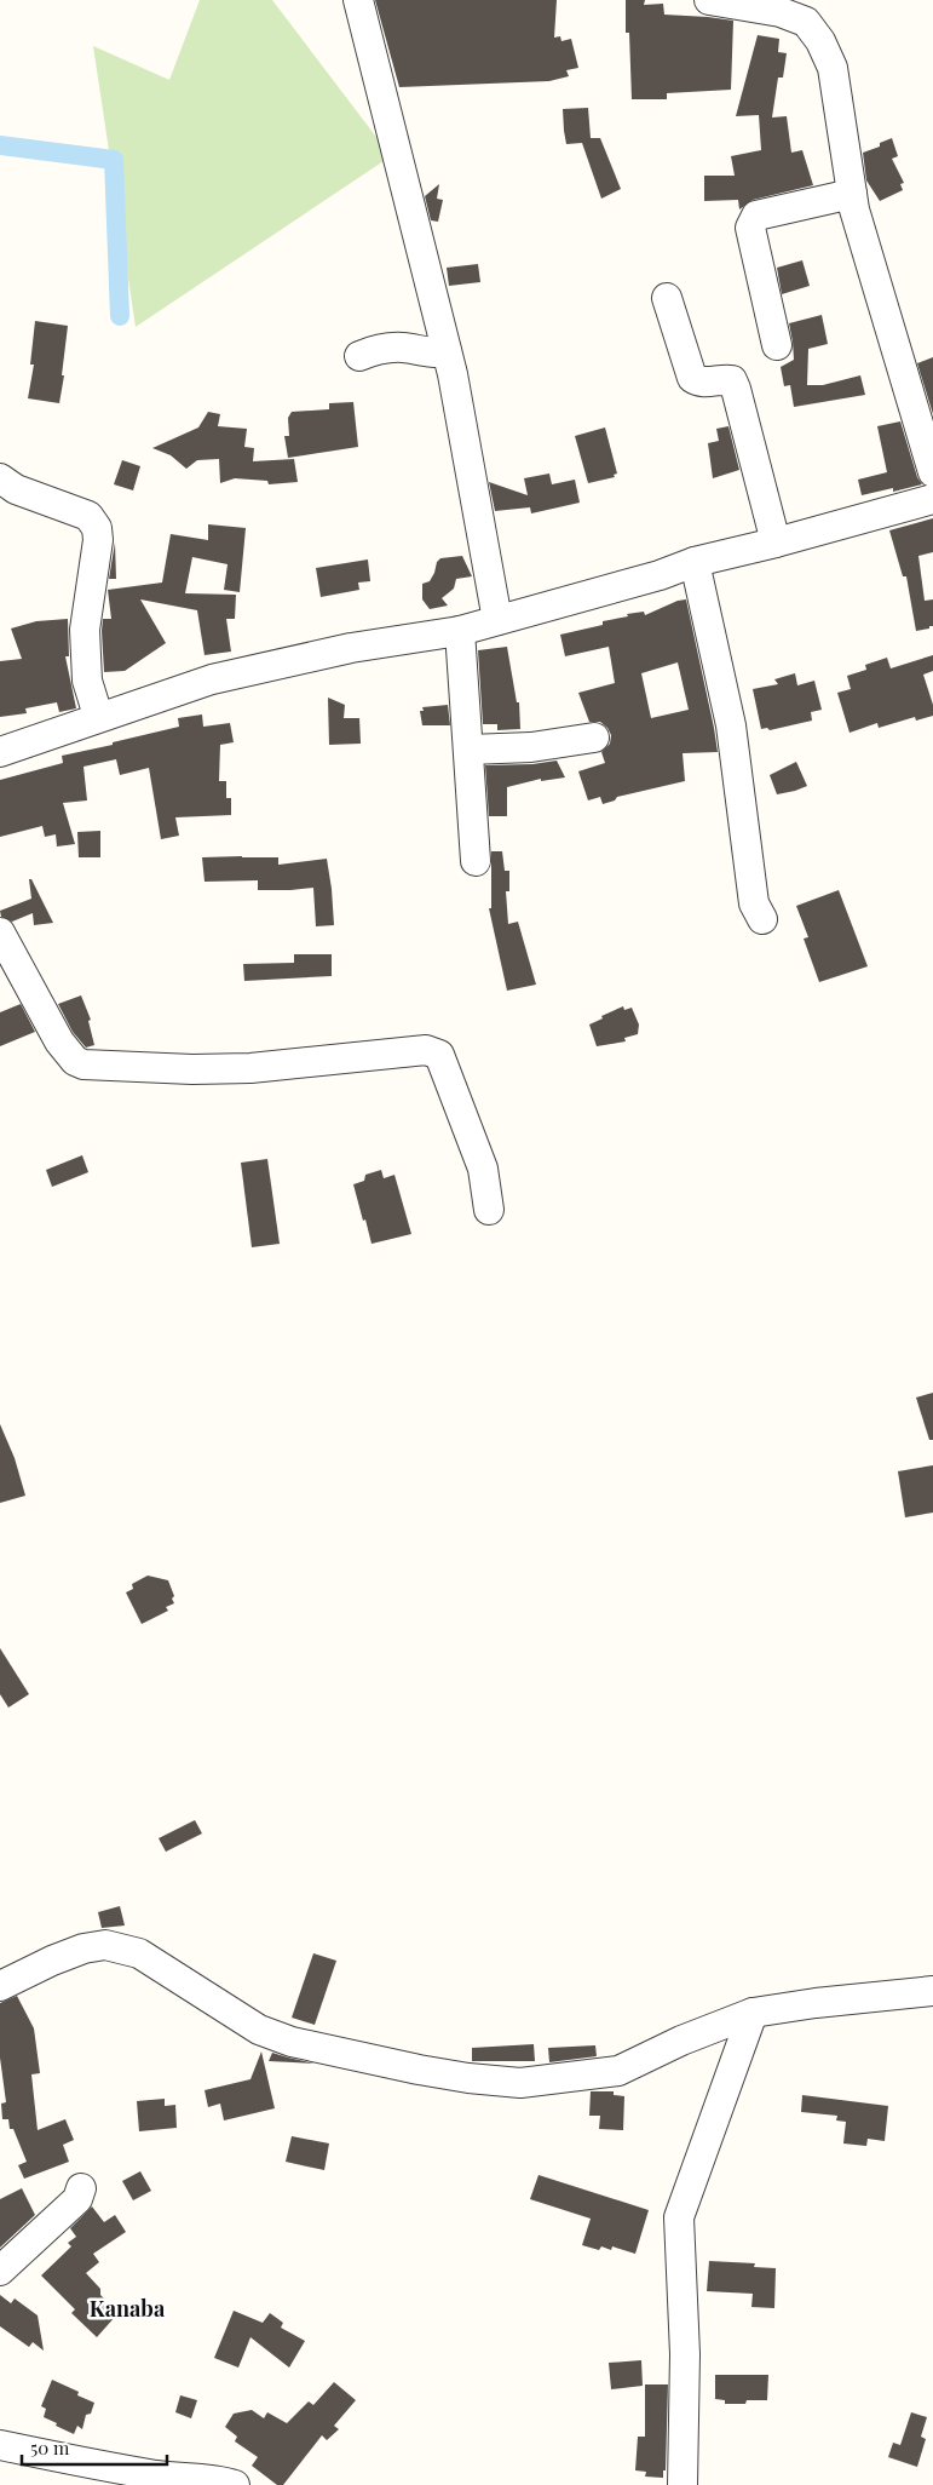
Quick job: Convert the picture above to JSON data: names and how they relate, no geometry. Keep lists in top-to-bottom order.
{
  "districts": ["Kanaba"],
  "scale_bar": "50 m"
}
